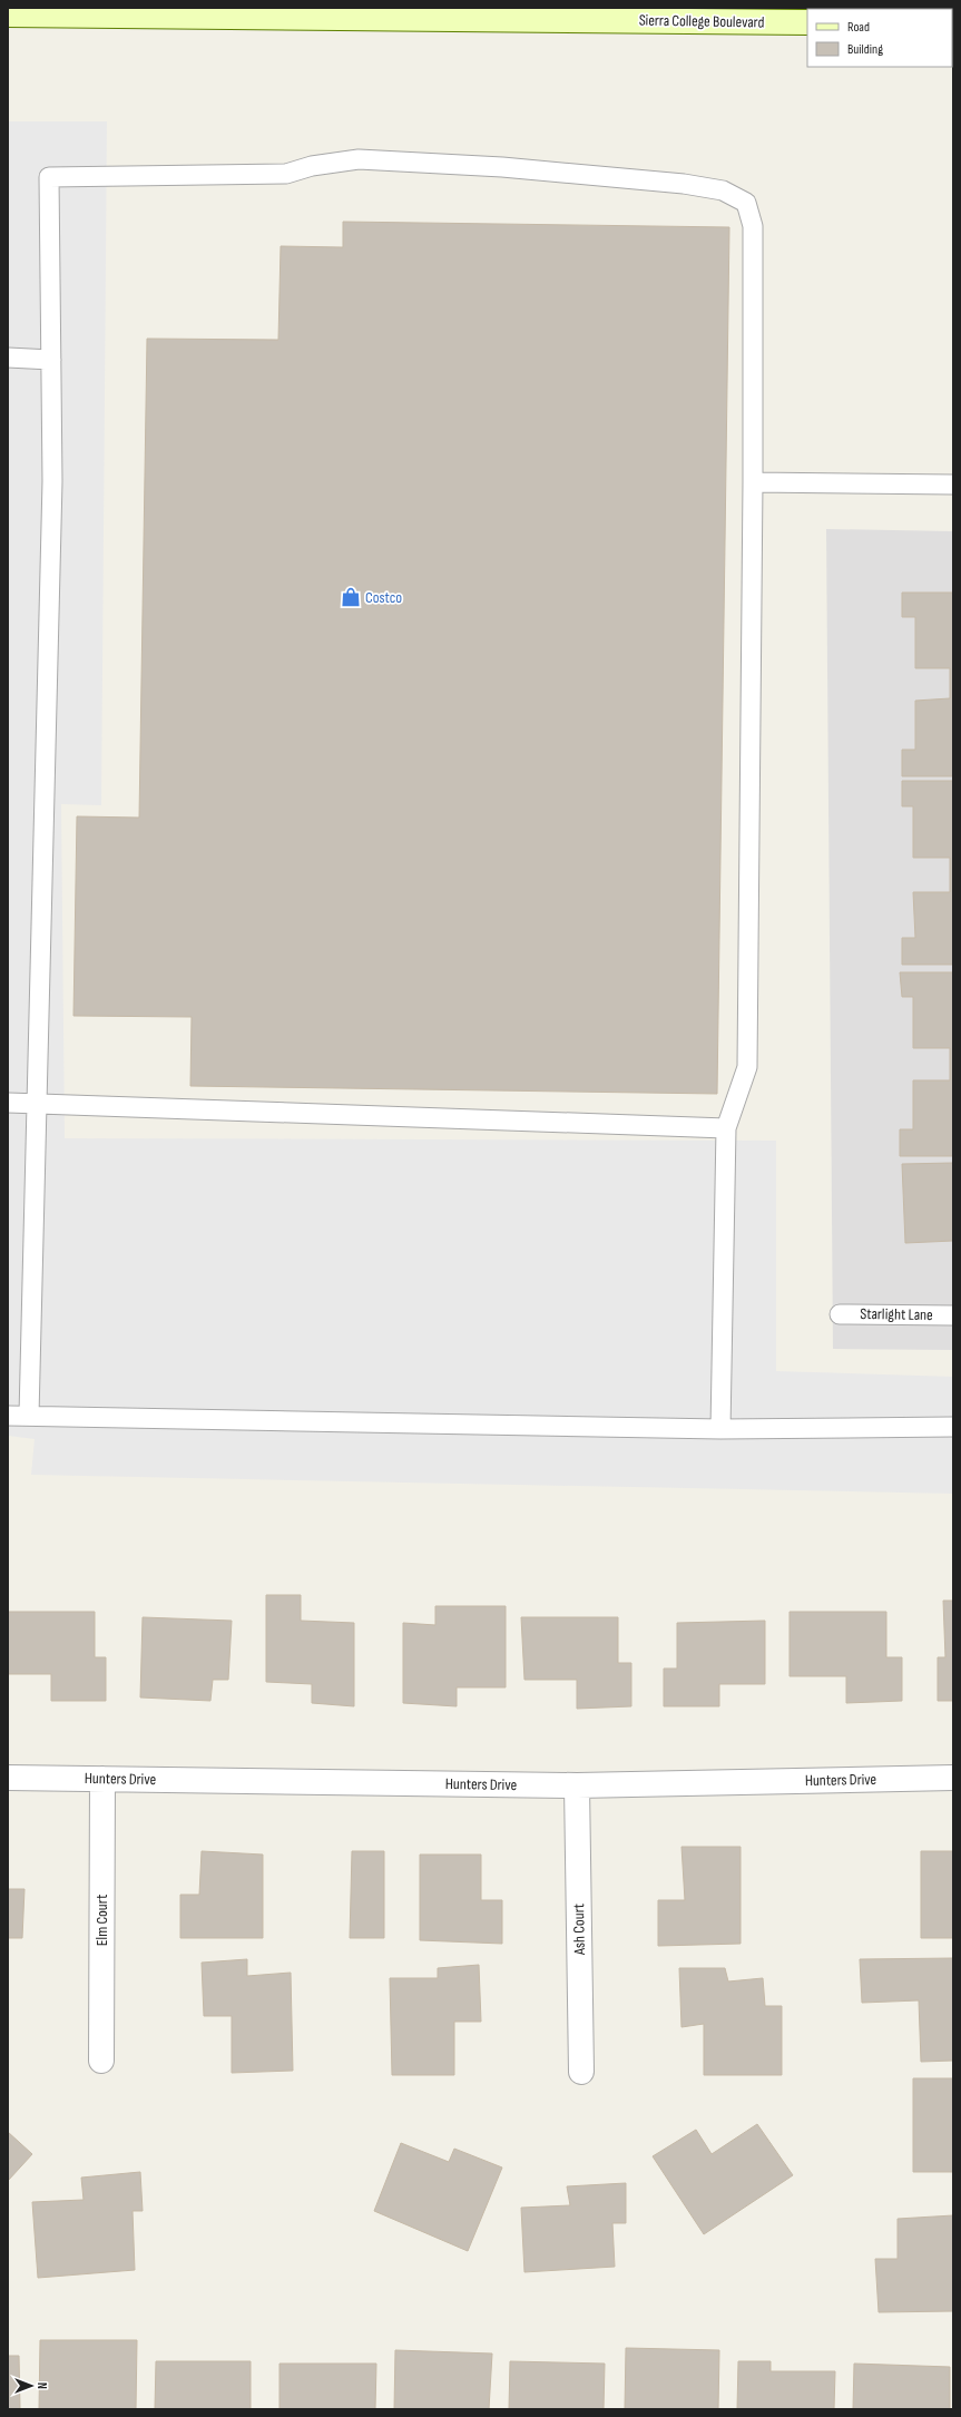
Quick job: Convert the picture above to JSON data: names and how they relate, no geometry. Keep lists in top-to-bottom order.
{
  "streets": {
    "main road": ["Sierra College Boulevard"],
    "street": ["Hunters Drive", "Elm Court", "Ash Court"],
    "lane": ["Starlight Lane"]
  },
  "crossings": [
    ["Hunters Drive", "Elm Court"],
    ["Hunters Drive", "Ash Court"]
  ],
  "places": {
    "shop": ["Costco"]
  },
  "legend": ["Road", "Building"],
  "north": "right"
}
